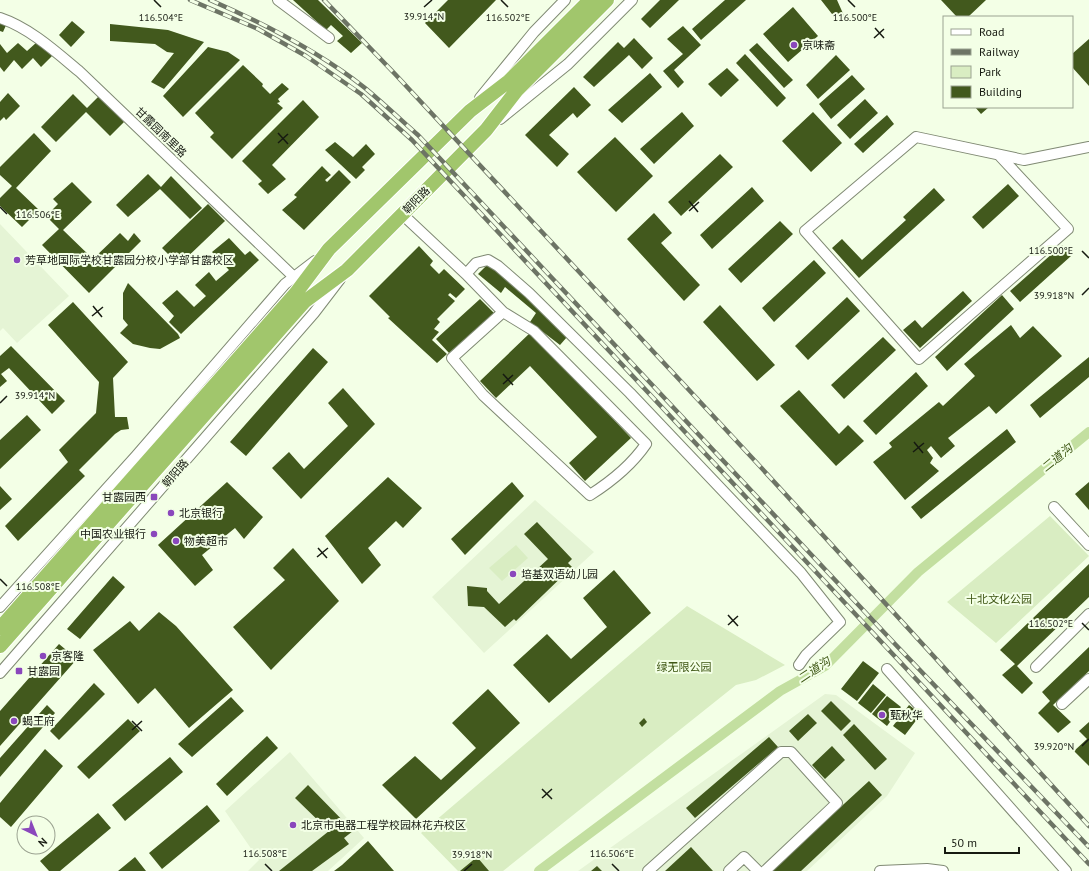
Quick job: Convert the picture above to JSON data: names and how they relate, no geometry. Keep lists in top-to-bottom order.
{
  "streets": {
    "highway": ["朝阳路"],
    "street": ["甘露园南里路"]
  },
  "crossings": [
    ["甘露园南里路", "朝阳路"]
  ],
  "water": ["二道沟"],
  "parks": ["十北文化公园", "绿无限公园"],
  "places": {
    "other": [
      "京味斋",
      "芳草地国际学校甘露园分校小学部甘露校区",
      "北京银行",
      "中国农业银行",
      "物美超市",
      "培基双语幼儿园",
      "京客隆",
      "甄秋华",
      "蝎王府",
      "北京市电器工程学校园林花卉校区"
    ],
    "transit": ["甘露园西", "甘露园"]
  },
  "legend": [
    "Road",
    "Railway",
    "Park",
    "Building"
  ],
  "scale_bar": "50 m",
  "north": "bottom right",
  "coordinates": [
    "39.914°N",
    "116.504°E",
    "116.502°E",
    "116.500°E",
    "116.506°E",
    "39.918°N",
    "116.508°E",
    "39.920°N"
  ]
}
